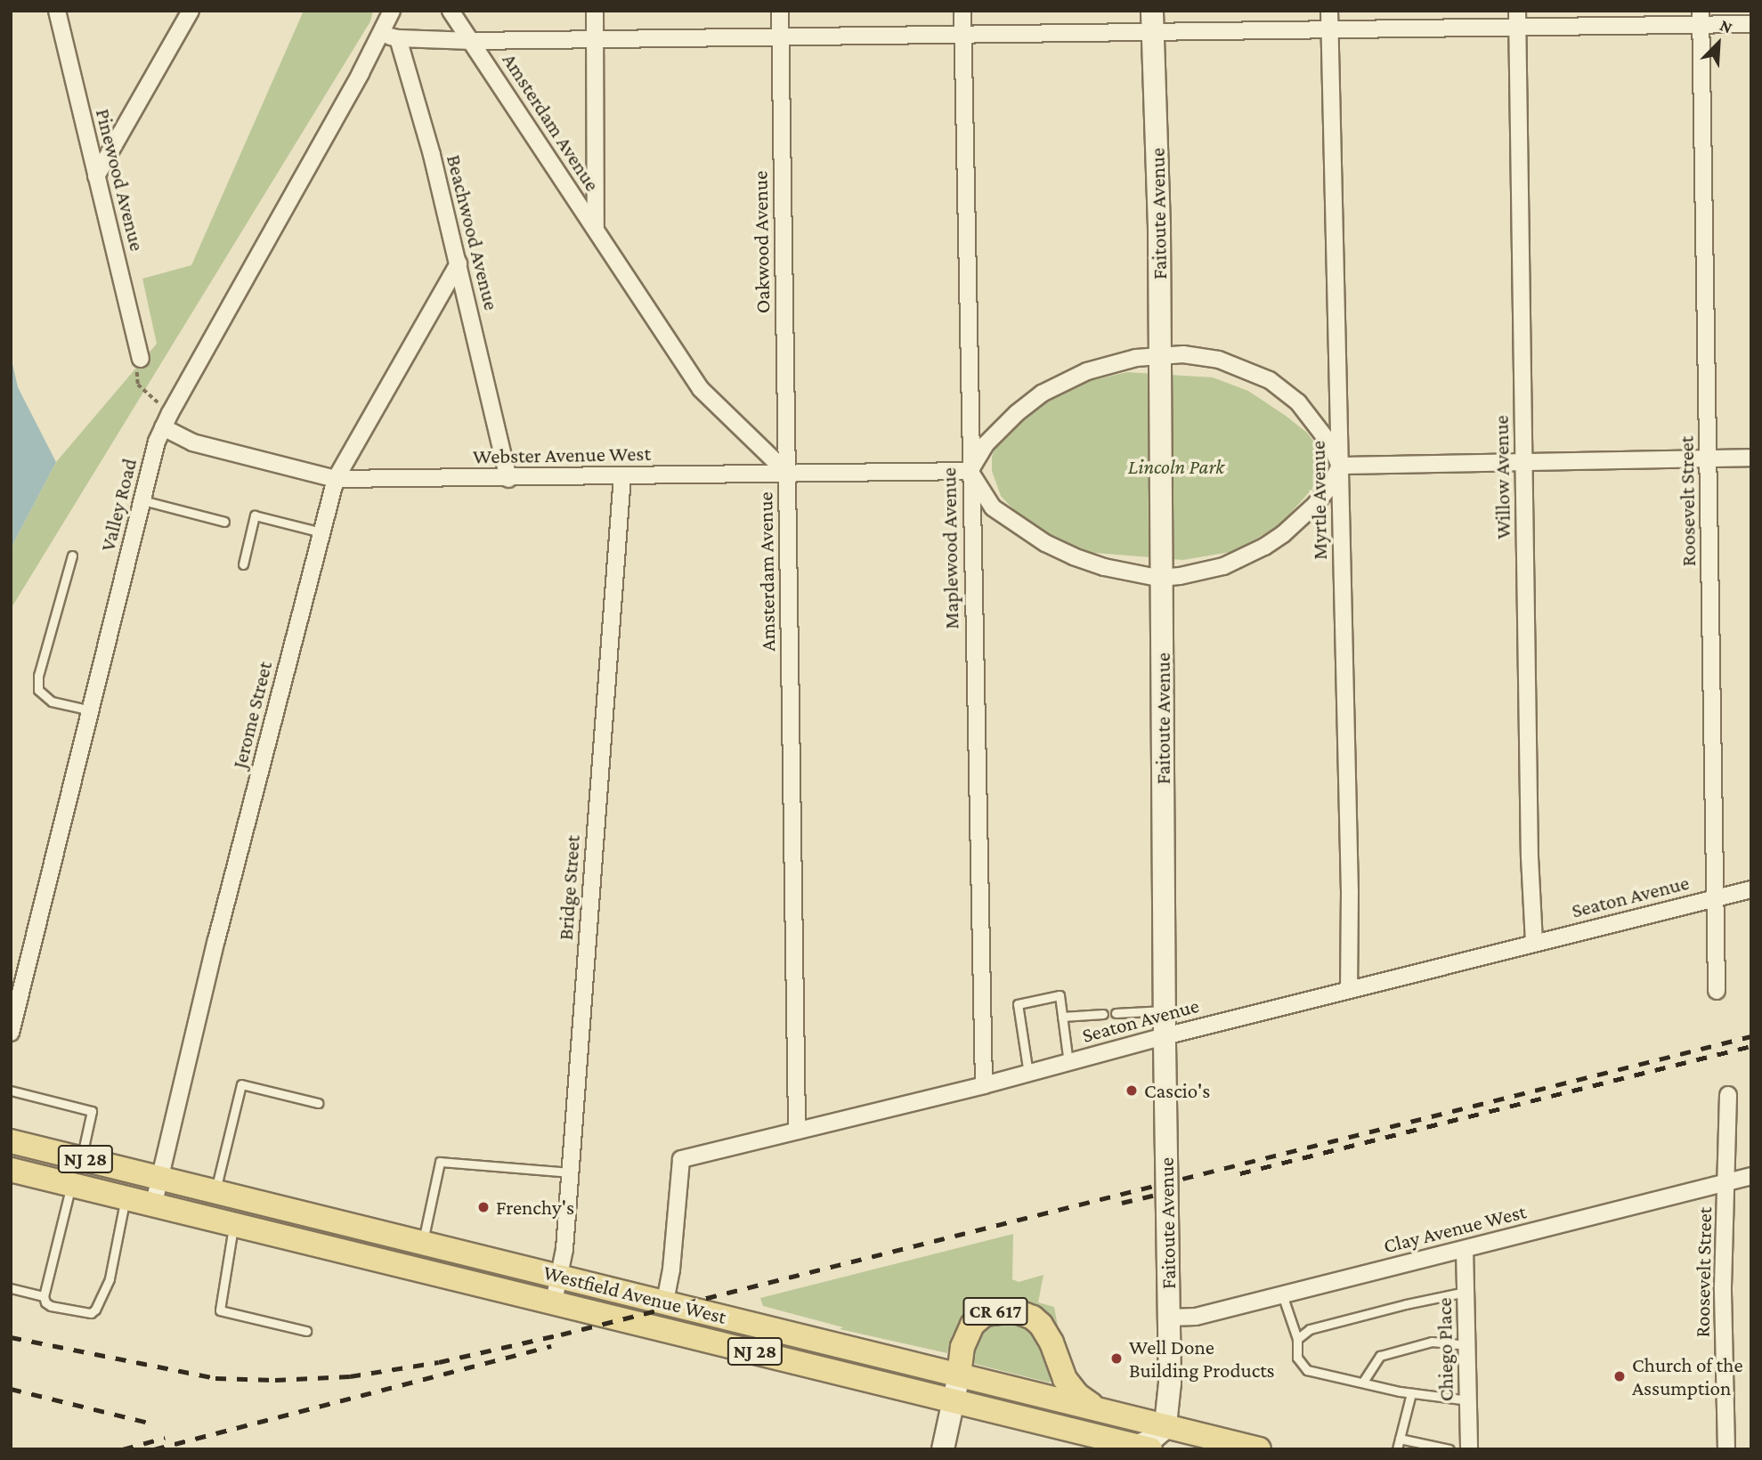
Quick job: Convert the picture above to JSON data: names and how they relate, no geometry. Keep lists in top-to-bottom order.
{
  "streets": {
    "main road": ["NJ 28", "Westfield Avenue West", "CR 617"],
    "street": [
      "Amsterdam Avenue",
      "Pinewood Avenue",
      "Faitoute Avenue",
      "Beachwood Avenue",
      "Oakwood Avenue",
      "Webster Avenue West",
      "Willow Avenue",
      "Myrtle Avenue",
      "Roosevelt Street",
      "Valley Road",
      "Maplewood Avenue",
      "Jerome Street",
      "Bridge Street",
      "Seaton Avenue",
      "Clay Avenue West",
      "Chiego Place"
    ]
  },
  "crossings": [
    ["Amsterdam Avenue", "Oakwood Avenue"],
    ["Amsterdam Avenue", "Webster Avenue West"],
    ["Amsterdam Avenue", "Seaton Avenue"],
    ["Faitoute Avenue", "Seaton Avenue"],
    ["Faitoute Avenue", "Clay Avenue West"],
    ["Faitoute Avenue", "Westfield Avenue West"],
    ["Beachwood Avenue", "Webster Avenue West"],
    ["Beachwood Avenue", "Jerome Street"],
    ["Oakwood Avenue", "Webster Avenue West"],
    ["Webster Avenue West", "Valley Road"],
    ["Webster Avenue West", "Maplewood Avenue"],
    ["Webster Avenue West", "Jerome Street"],
    ["Webster Avenue West", "Bridge Street"],
    ["Willow Avenue", "Seaton Avenue"],
    ["Myrtle Avenue", "Seaton Avenue"],
    ["Roosevelt Street", "Seaton Avenue"],
    ["Roosevelt Street", "Clay Avenue West"],
    ["Maplewood Avenue", "Seaton Avenue"],
    ["Jerome Street", "Westfield Avenue West"],
    ["Bridge Street", "Westfield Avenue West"],
    ["Seaton Avenue", "Westfield Avenue West"],
    ["Clay Avenue West", "Chiego Place"],
    ["Westfield Avenue West", "CR 617"]
  ],
  "parks": ["Lincoln Park"],
  "places": [
    "Cascio's",
    "Frenchy's",
    "Well Done Building Products",
    "Church of the Assumption"
  ],
  "north": "top right"
}
